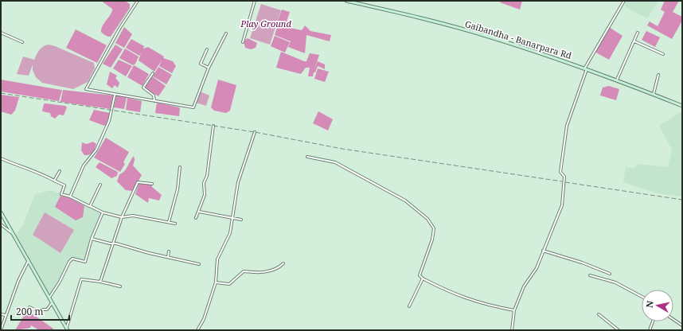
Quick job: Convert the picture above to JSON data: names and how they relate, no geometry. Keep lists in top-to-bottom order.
{
  "streets": {
    "main road": ["Gaibandha - Banarpara Rd"]
  },
  "parks": ["Play Ground"],
  "scale_bar": "200 m",
  "north": "left"
}
